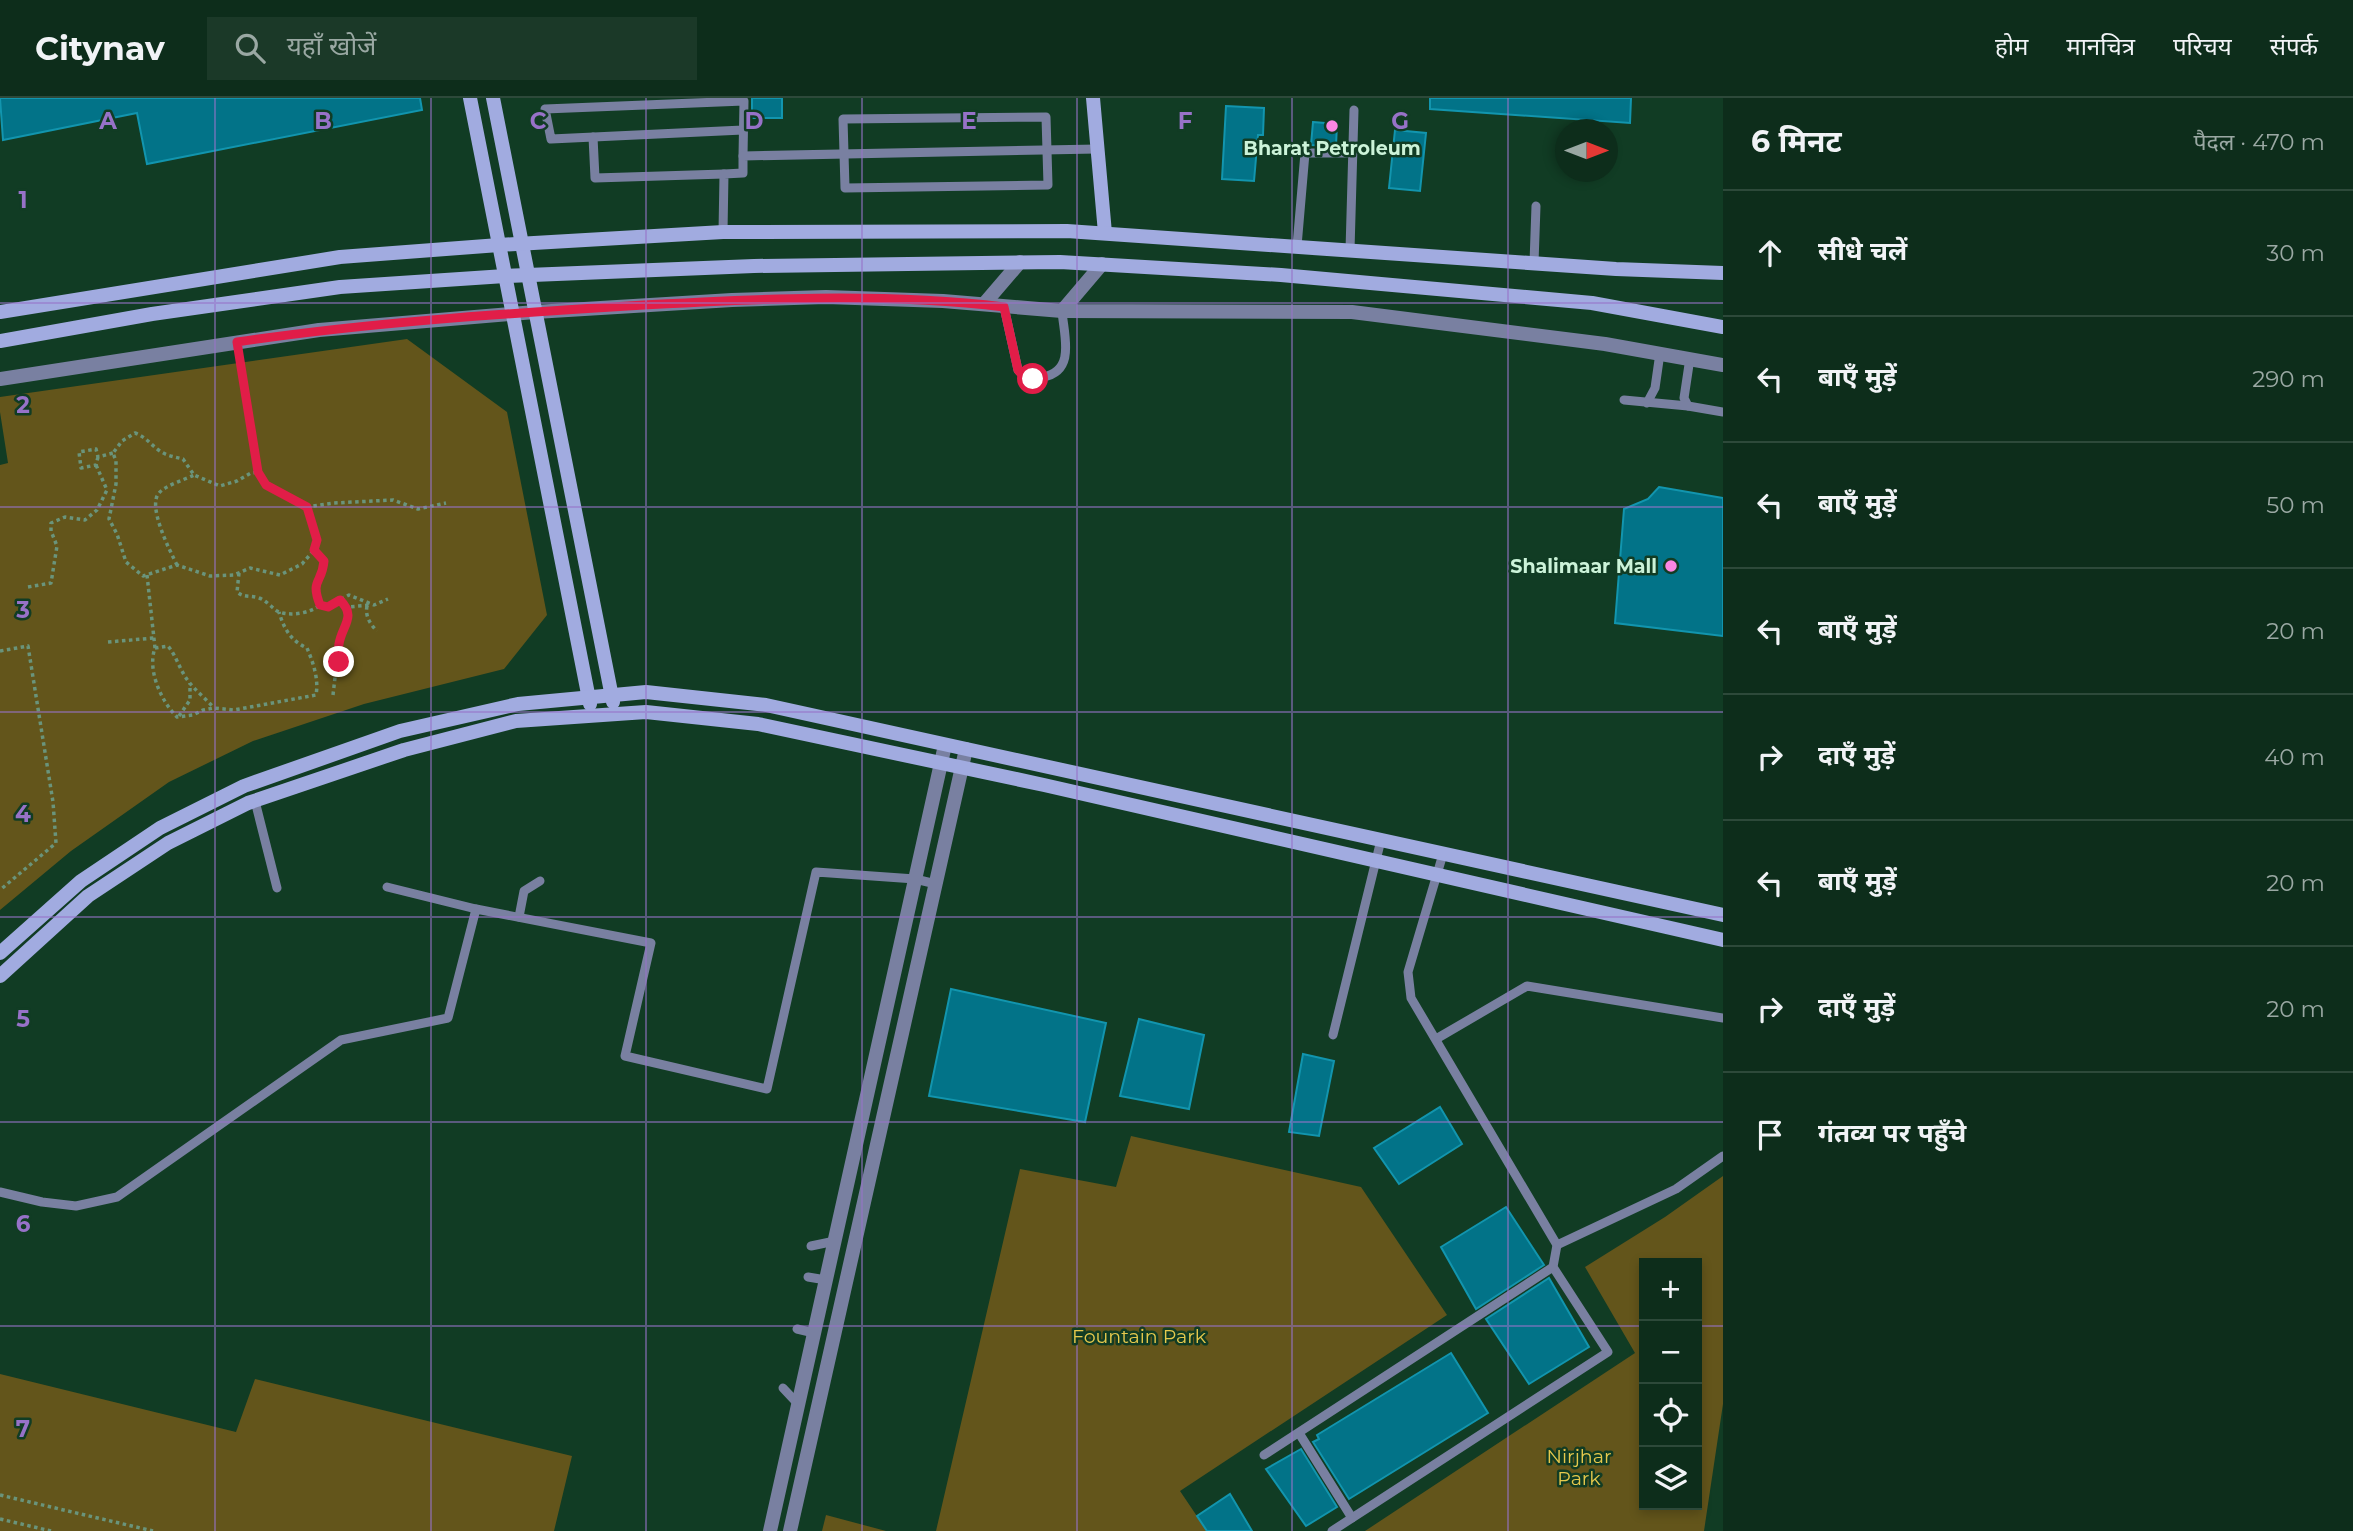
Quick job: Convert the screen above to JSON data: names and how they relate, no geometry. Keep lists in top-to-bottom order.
{
  "parks": ["Fountain Park", "Nirjhar Park"],
  "places": ["Bharat Petroleum", "Shalimaar Mall"],
  "north": "right",
  "page": {
    "header": "Citynav",
    "search": "यहाँ खोजें",
    "nav": [
      "होम",
      "मानचित्र",
      "परिचय",
      "संपर्क"
    ],
    "heading": ["6 मिनट", "पैदल · 470 m"],
    "list": [
      ["सीधे चलें", "30 m"],
      ["बाएँ मुड़ें", "290 m"],
      ["बाएँ मुड़ें", "50 m"],
      ["बाएँ मुड़ें", "20 m"],
      ["दाएँ मुड़ें", "40 m"],
      ["बाएँ मुड़ें", "20 m"],
      ["दाएँ मुड़ें", "20 m"],
      "गंतव्य पर पहुँचे"
    ],
    "map_buttons": ["+", "−"]
  },
  "grid": {
    "columns": [
      "A",
      "B",
      "C",
      "D",
      "E",
      "F",
      "G"
    ],
    "rows": [
      "1",
      "2",
      "3",
      "4",
      "5",
      "6",
      "7"
    ]
  }
}
